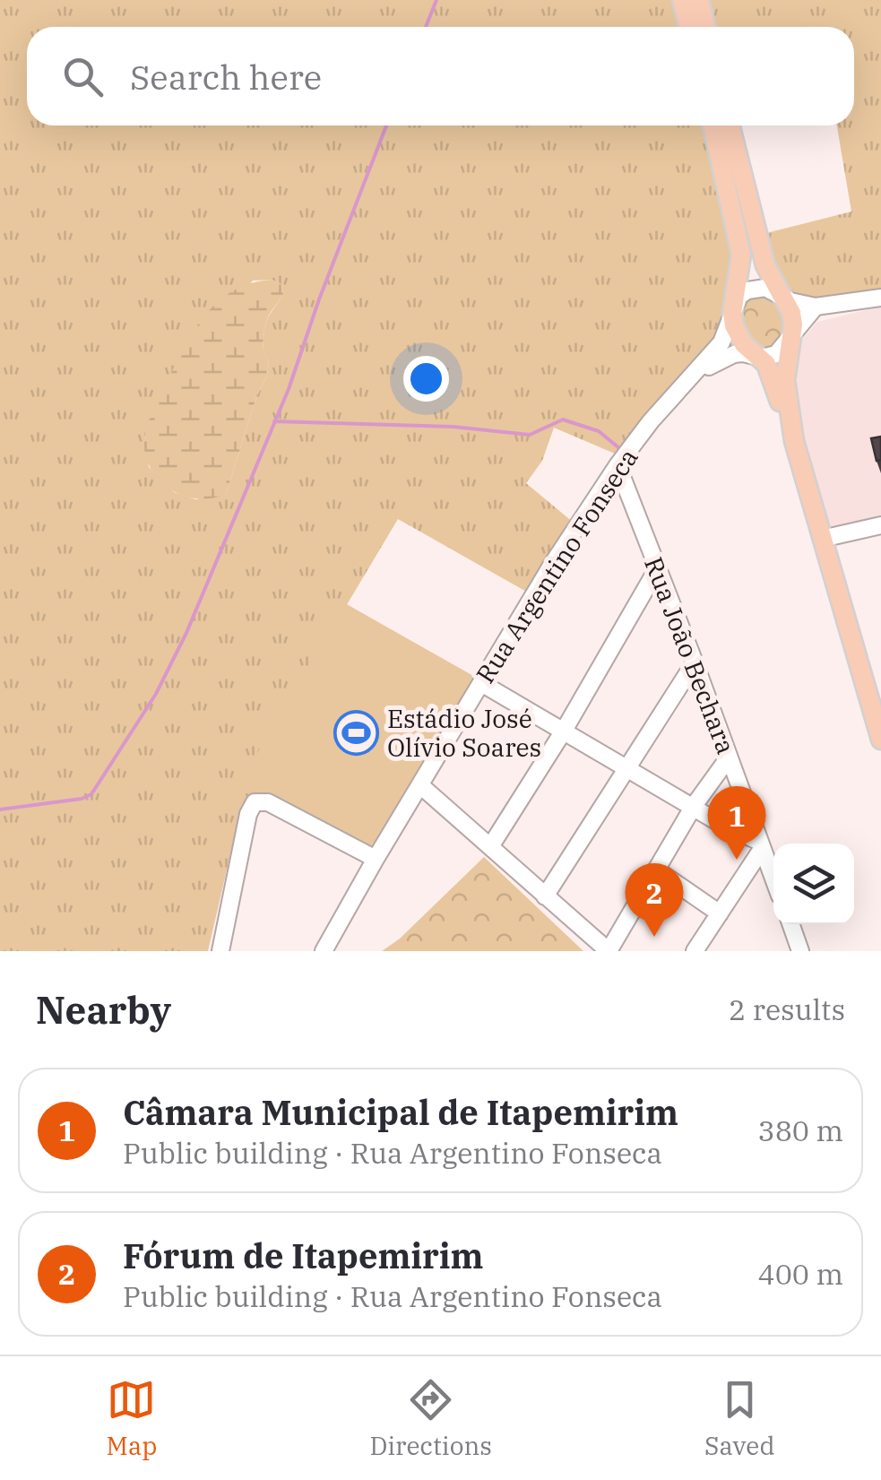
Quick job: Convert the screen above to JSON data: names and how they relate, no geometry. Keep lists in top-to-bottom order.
{
  "streets": {
    "street": ["Rua Argentino Fonseca", "Rua João Bechara"]
  },
  "crossings": [
    ["Rua Argentino Fonseca", "Rua João Bechara"]
  ],
  "places": {
    "sports": ["Estádio José Olívio Soares"]
  },
  "page": {
    "search": "Search here",
    "pins": ["1", "2"],
    "heading": ["Nearby", "2 results"],
    "list": [
      {
        "mark": "1",
        "name": "Câmara Municipal de Itapemirim",
        "note": "Public building · Rua Argentino Fonseca",
        "value": "380 m"
      },
      {
        "mark": "2",
        "name": "Fórum de Itapemirim",
        "note": "Public building · Rua Argentino Fonseca",
        "value": "400 m"
      }
    ],
    "nav": ["Map", "Directions", "Saved"]
  }
}
